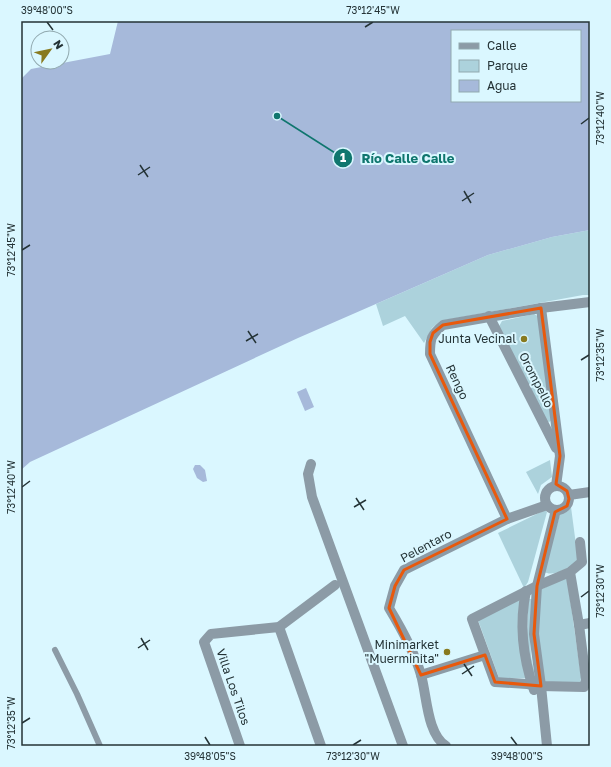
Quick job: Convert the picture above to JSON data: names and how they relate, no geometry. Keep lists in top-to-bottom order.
{
  "streets": {
    "street": [
      "Orompello",
      "Rengo",
      "Pelentaro",
      "Villa Los Tilos"
    ]
  },
  "crossings": [
    ["Orompello", "Rengo"],
    ["Orompello", "Pelentaro"],
    ["Rengo", "Pelentaro"]
  ],
  "places": ["Río Calle Calle", "Junta Vecinal", "Minimarket \"Muerminita\""],
  "legend": ["Calle", "Parque", "Agua"],
  "north": "top right",
  "coordinates": [
    "39°48'00\"S",
    "73°12'45\"W",
    "73°12'40\"W",
    "73°12'35\"W",
    "73°12'30\"W",
    "39°48'05\"S"
  ]
}
